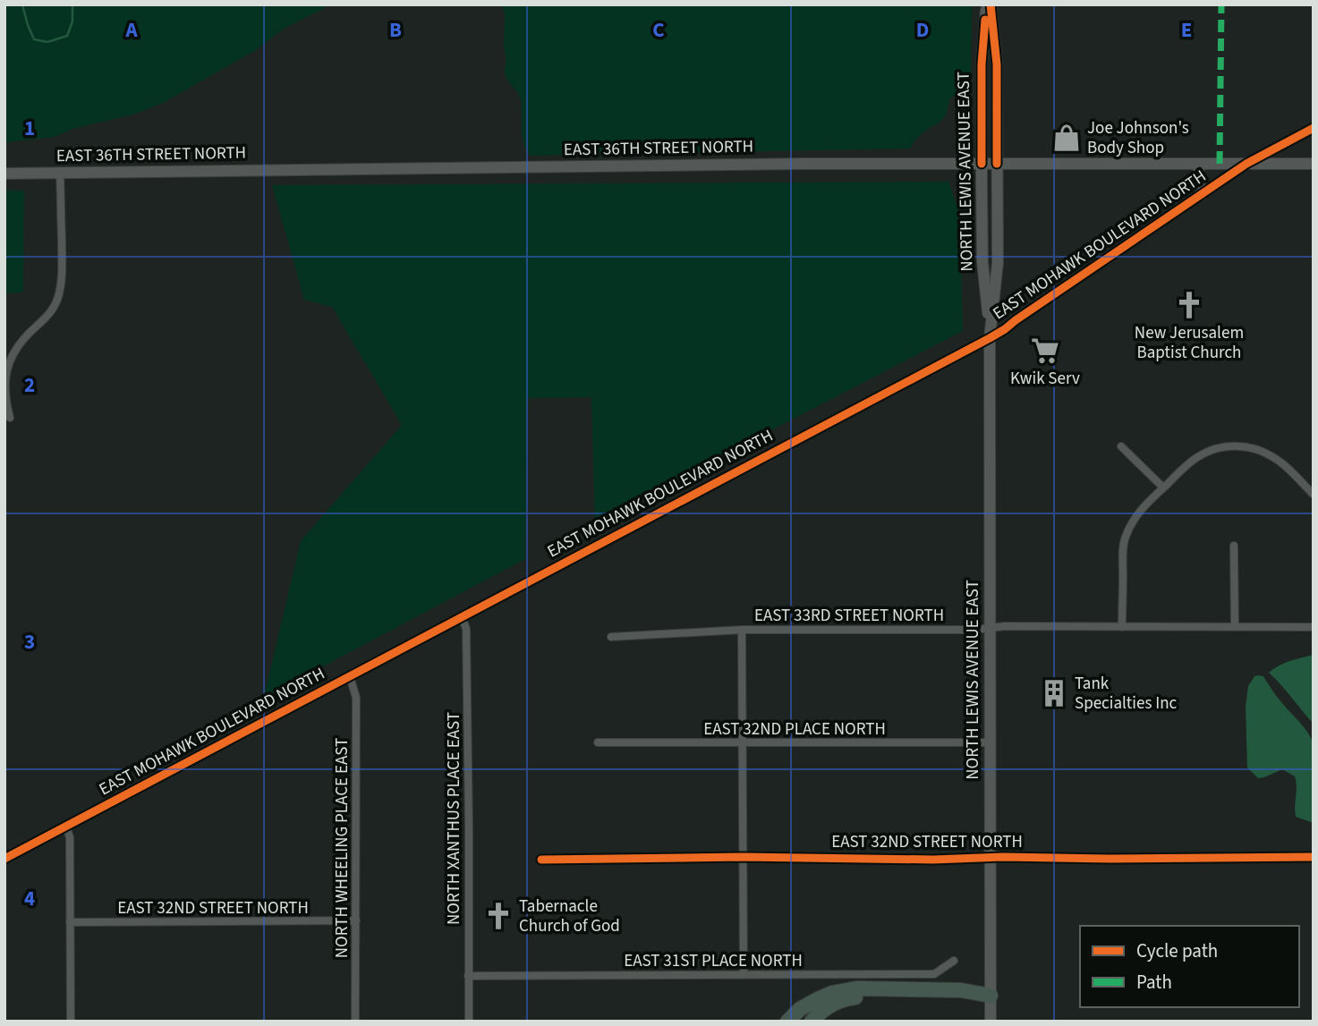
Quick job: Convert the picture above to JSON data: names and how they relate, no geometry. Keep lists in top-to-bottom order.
{
  "streets": {
    "main road": ["EAST 36TH STREET NORTH", "NORTH LEWIS AVENUE EAST"],
    "street": [
      "EAST MOHAWK BOULEVARD NORTH",
      "EAST 33RD STREET NORTH",
      "EAST 32ND PLACE NORTH",
      "NORTH XANTHUS PLACE EAST",
      "EAST 32ND STREET NORTH",
      "NORTH WHEELING PLACE EAST",
      "EAST 31ST PLACE NORTH"
    ]
  },
  "crossings": [
    ["EAST 36TH STREET NORTH", "NORTH LEWIS AVENUE EAST"],
    ["EAST 36TH STREET NORTH", "EAST MOHAWK BOULEVARD NORTH"],
    ["NORTH LEWIS AVENUE EAST", "EAST MOHAWK BOULEVARD NORTH"],
    ["NORTH LEWIS AVENUE EAST", "EAST 33RD STREET NORTH"],
    ["NORTH LEWIS AVENUE EAST", "EAST 32ND PLACE NORTH"],
    ["NORTH LEWIS AVENUE EAST", "EAST 32ND STREET NORTH"],
    ["EAST MOHAWK BOULEVARD NORTH", "NORTH XANTHUS PLACE EAST"],
    ["EAST MOHAWK BOULEVARD NORTH", "NORTH WHEELING PLACE EAST"],
    ["NORTH XANTHUS PLACE EAST", "EAST 31ST PLACE NORTH"],
    ["EAST 32ND STREET NORTH", "NORTH WHEELING PLACE EAST"]
  ],
  "places": {
    "shop": ["Joe Johnson's Body Shop"],
    "church": ["New Jerusalem Baptist Church", "Tabernacle Church of God"],
    "supermarket": ["Kwik Serv"],
    "building": ["Tank Specialties Inc"]
  },
  "legend": ["Cycle path", "Path"],
  "grid": {
    "columns": [
      "A",
      "B",
      "C",
      "D",
      "E"
    ],
    "rows": [
      "1",
      "2",
      "3",
      "4"
    ]
  }
}
